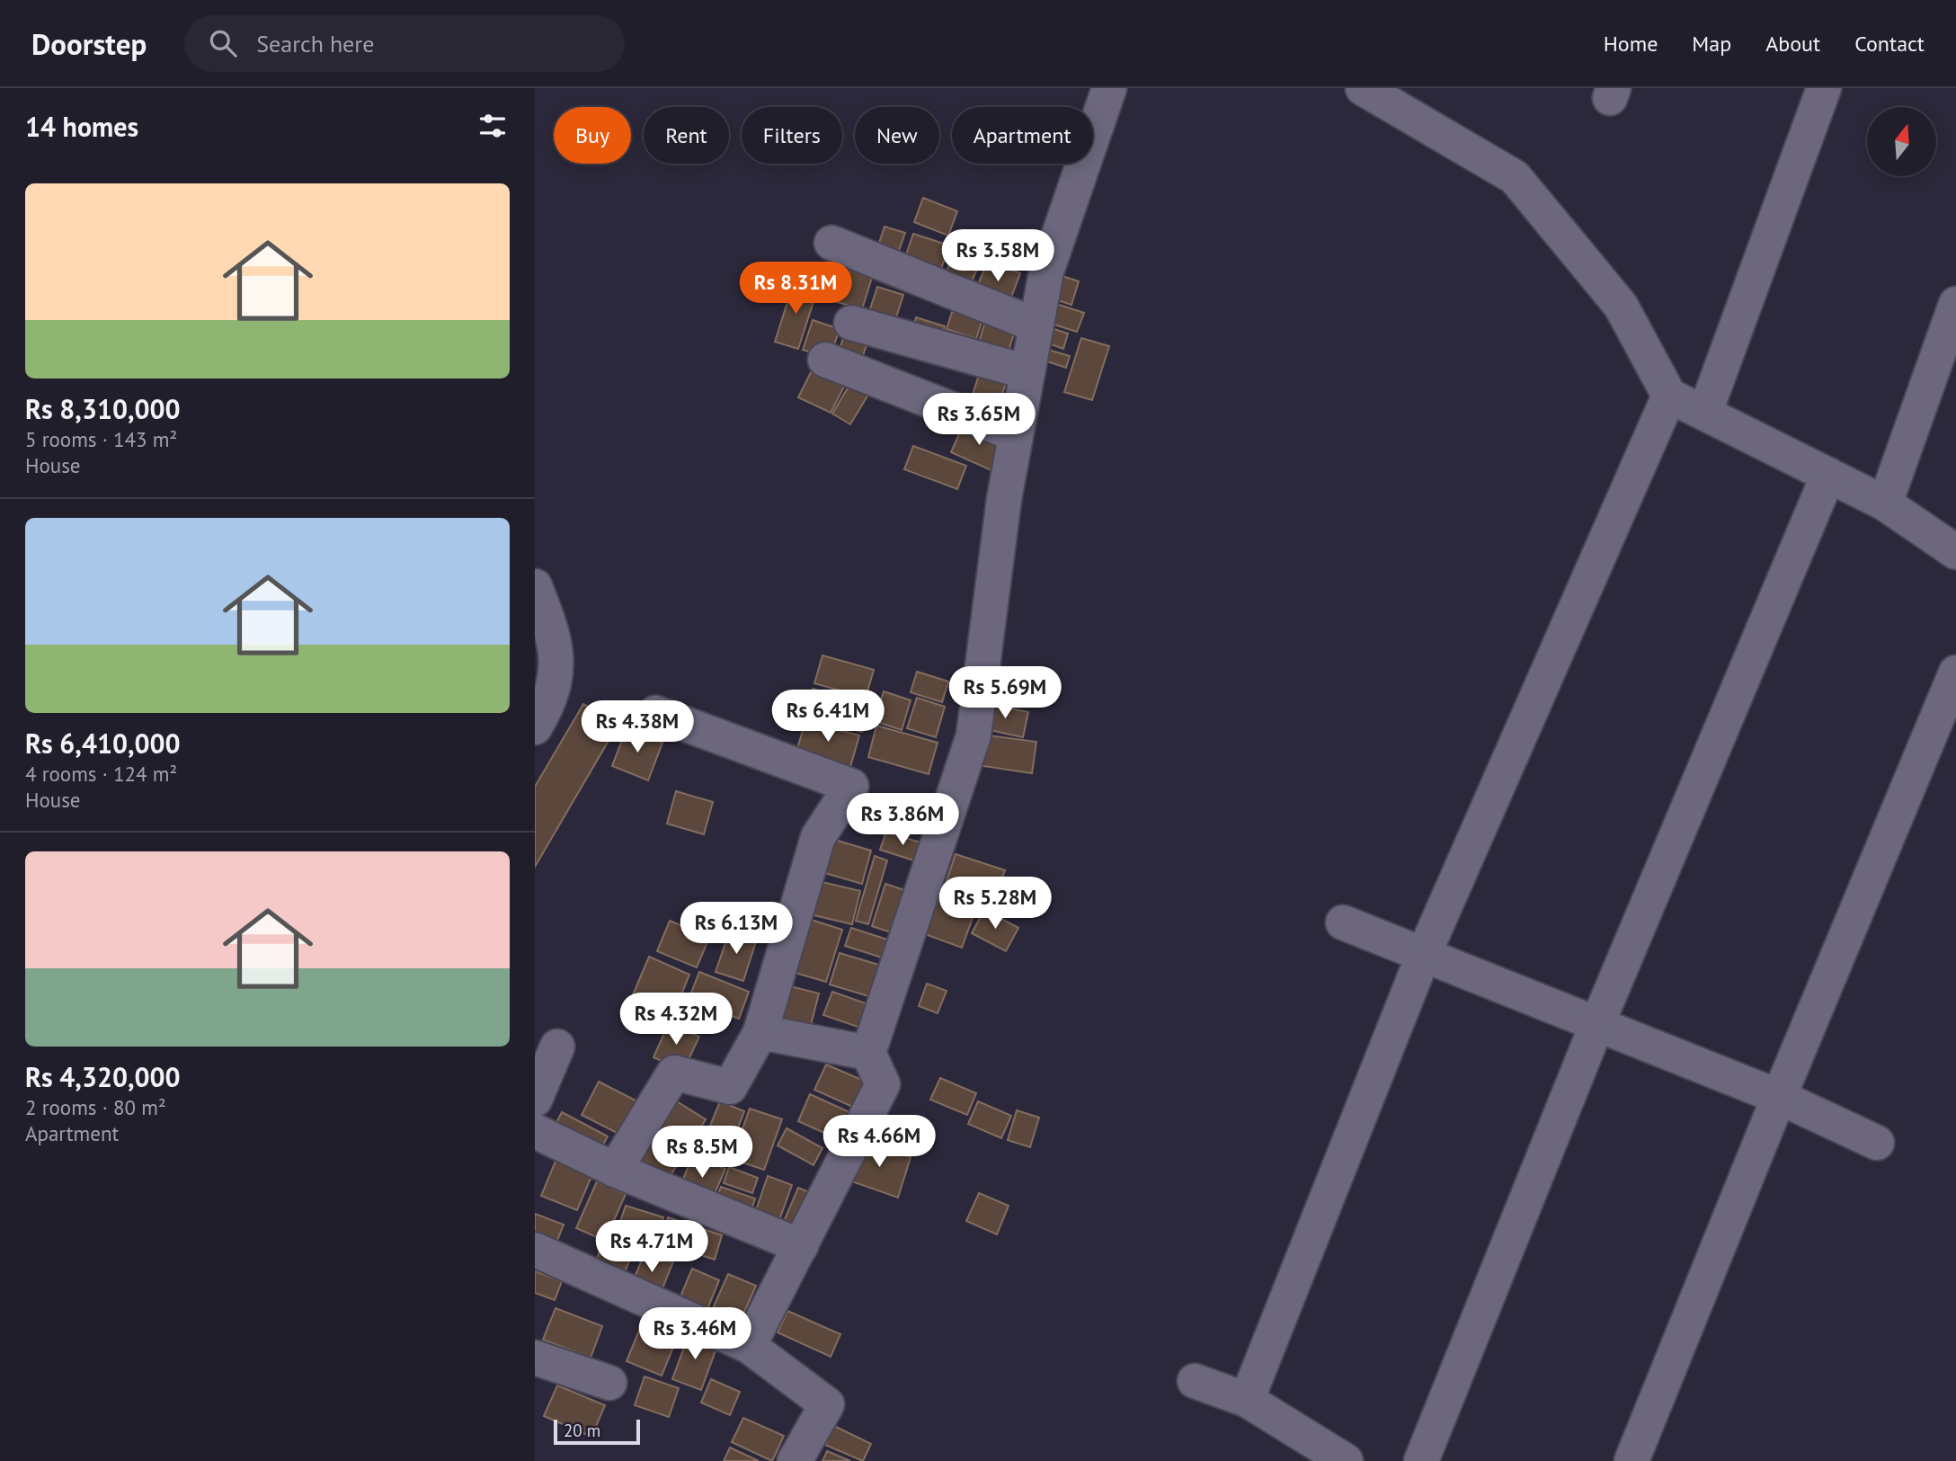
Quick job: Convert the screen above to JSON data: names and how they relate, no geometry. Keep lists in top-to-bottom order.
{
  "scale_bar": "20 m",
  "north": "top",
  "page": {
    "header": "Doorstep",
    "search": "Search here",
    "nav": [
      "Home",
      "Map",
      "About",
      "Contact"
    ],
    "heading": "14 homes",
    "chip": [
      "Buy",
      "Rent",
      "Filters",
      "New",
      "Apartment"
    ],
    "list": [
      {
        "name": "Rs 8,310,000",
        "note": "5 rooms · 143 m² · House"
      },
      {
        "name": "Rs 6,410,000",
        "note": "4 rooms · 124 m² · House"
      },
      {
        "name": "Rs 4,320,000",
        "note": "2 rooms · 80 m² · Apartment"
      }
    ],
    "price": [
      "Rs 3.58M",
      "Rs 8.31M",
      "Rs 3.65M",
      "Rs 5.69M",
      "Rs 6.41M",
      "Rs 4.38M",
      "Rs 3.86M",
      "Rs 5.28M",
      "Rs 6.13M",
      "Rs 4.32M",
      "Rs 4.66M",
      "Rs 8.5M",
      "Rs 4.71M",
      "Rs 3.46M"
    ],
    "scale": "20 m"
  }
}
